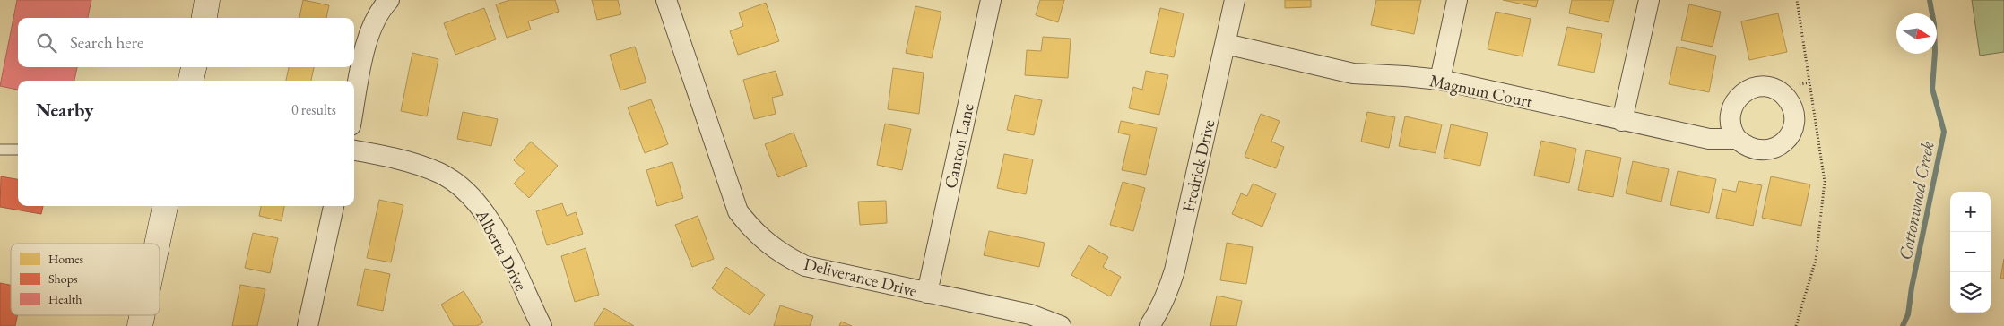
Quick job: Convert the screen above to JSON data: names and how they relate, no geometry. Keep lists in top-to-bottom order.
{
  "streets": {
    "street": [
      "Magnum Court",
      "Canton Lane",
      "Fredrick Drive",
      "Alberta Drive",
      "Deliverance Drive"
    ]
  },
  "crossings": [
    ["Magnum Court", "Fredrick Drive"],
    ["Canton Lane", "Deliverance Drive"]
  ],
  "water": ["Cottonwood Creek"],
  "legend": ["Homes", "Shops", "Health"],
  "north": "right",
  "page": {
    "search": "Search here",
    "heading": ["Nearby", "0 results"],
    "map_buttons": ["+", "−"]
  }
}
